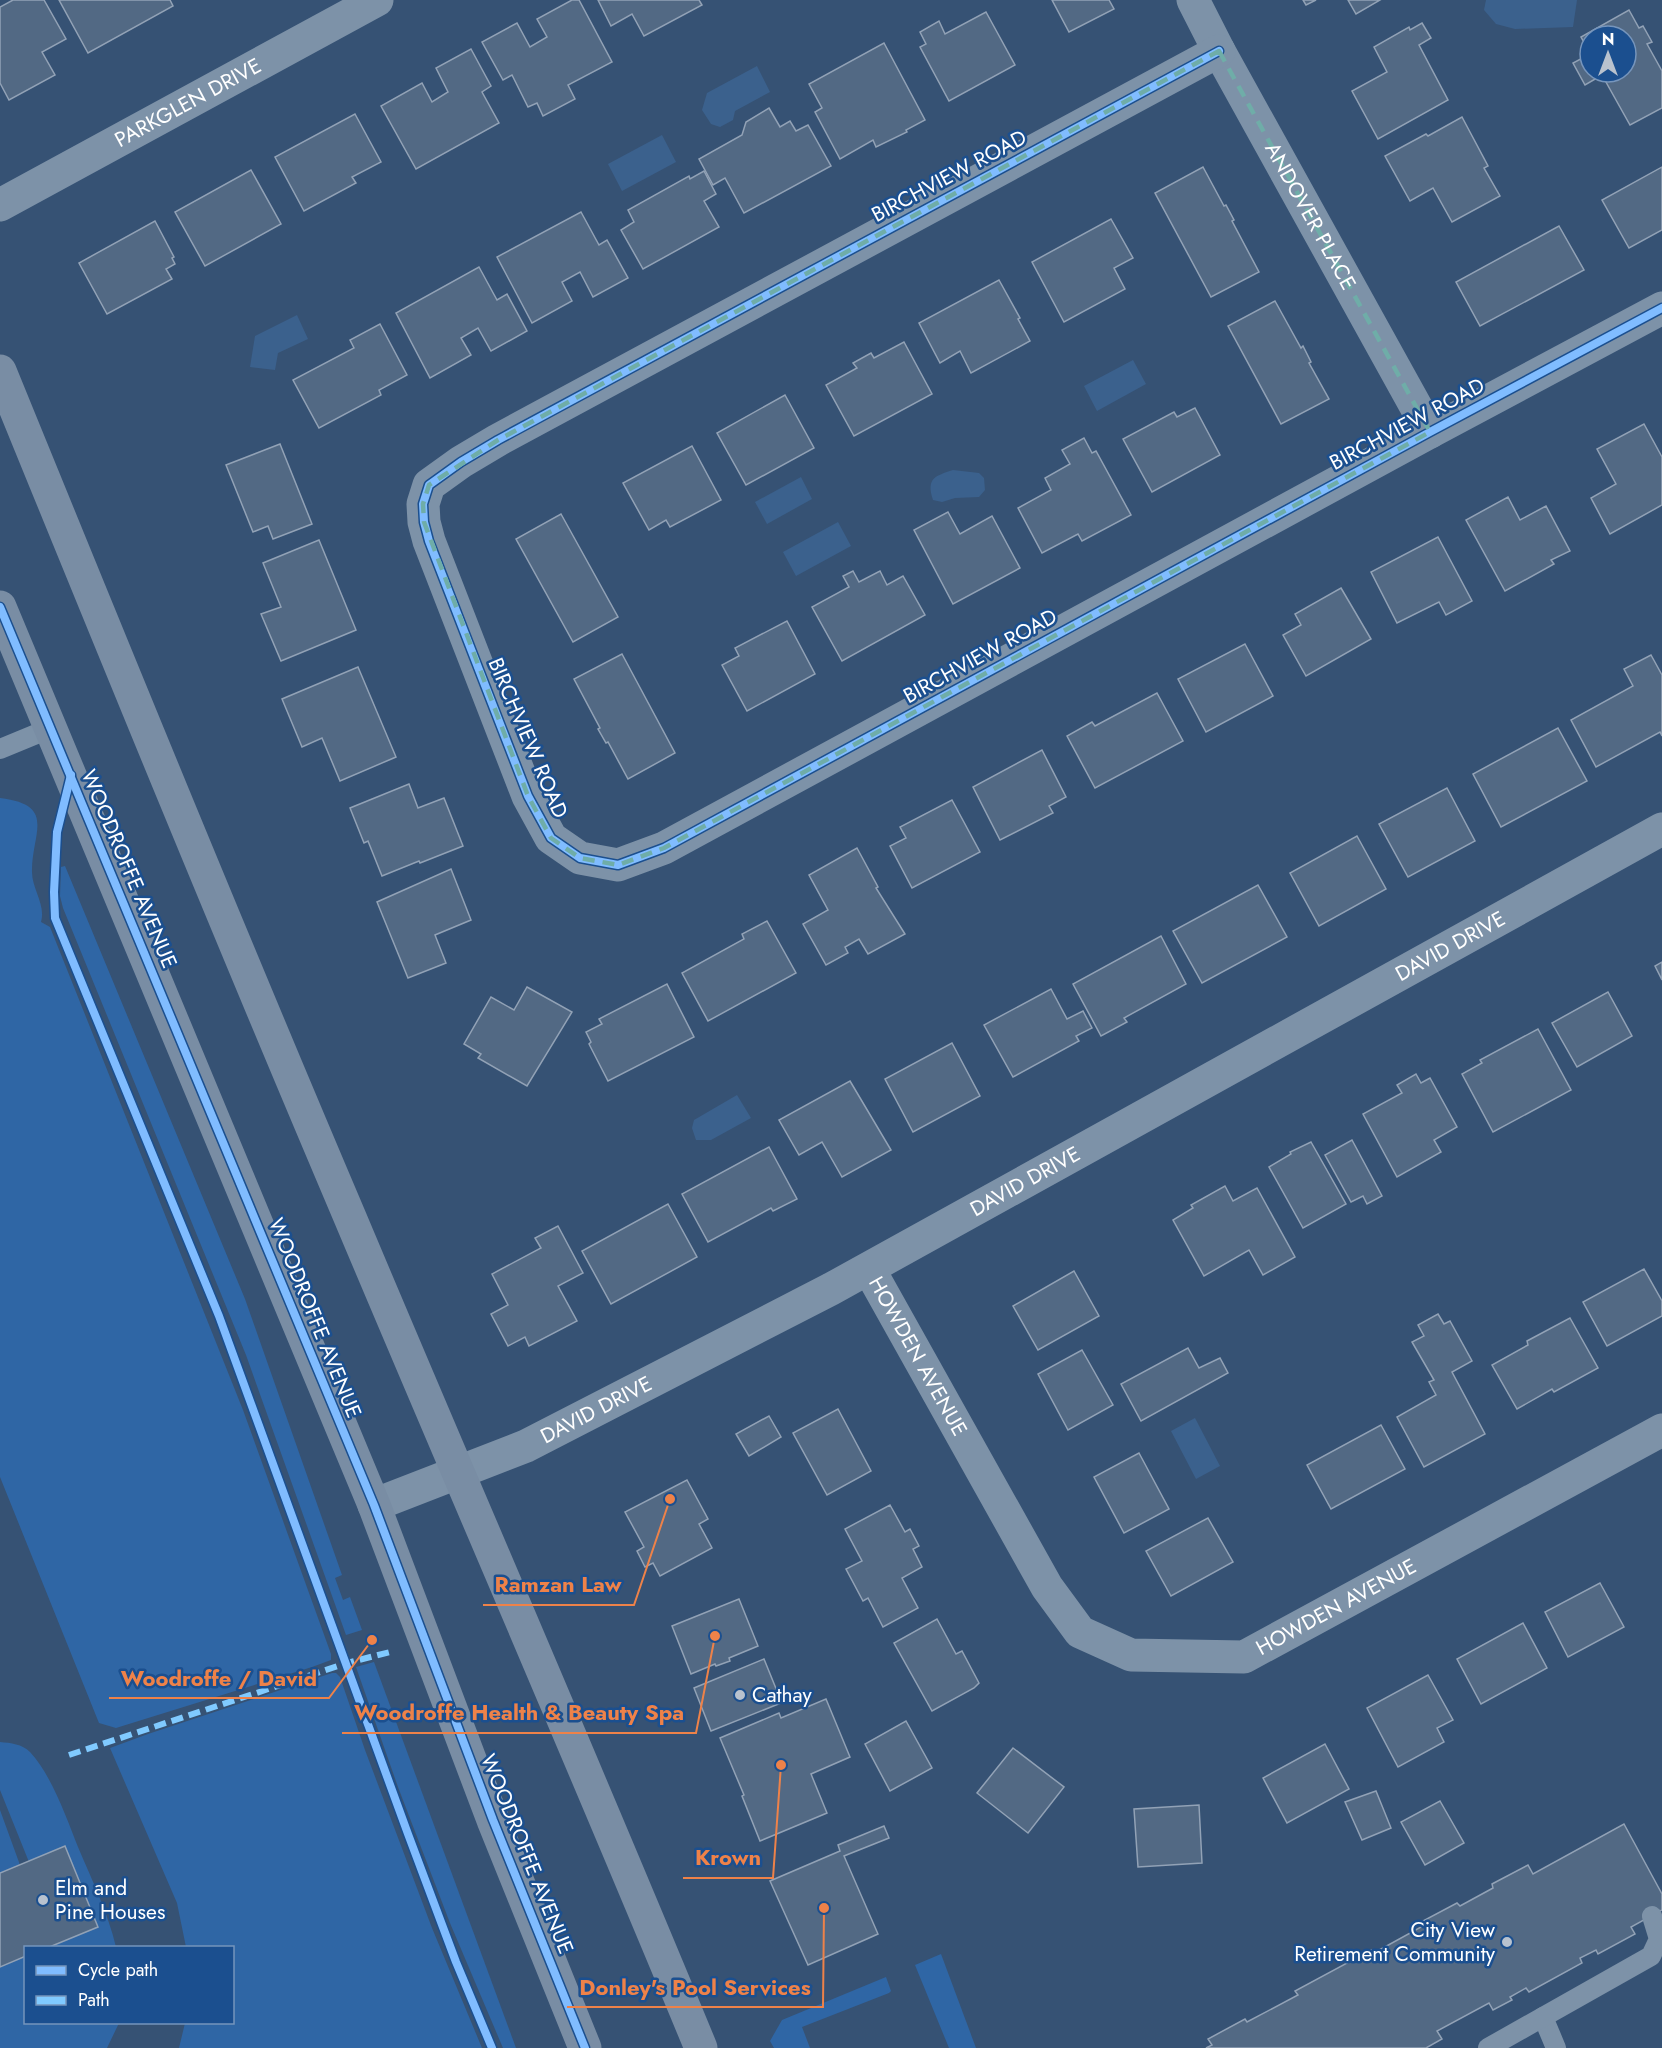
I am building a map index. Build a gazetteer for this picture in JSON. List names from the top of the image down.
{
  "streets": {
    "main road": ["WOODROFFE AVENUE"],
    "street": [
      "PARKGLEN DRIVE",
      "BIRCHVIEW ROAD",
      "ANDOVER PLACE",
      "DAVID DRIVE",
      "HOWDEN AVENUE"
    ]
  },
  "crossings": [
    ["BIRCHVIEW ROAD", "ANDOVER PLACE"],
    ["WOODROFFE AVENUE", "DAVID DRIVE"],
    ["DAVID DRIVE", "HOWDEN AVENUE"]
  ],
  "places": [
    "Ramzan Law",
    "Woodroffe Health & Beauty Spa",
    "Woodroffe / David",
    "Cathay",
    "Krown",
    "Elm and Pine Houses",
    "Donley's Pool Services",
    "City View Retirement Community"
  ],
  "legend": ["Cycle path", "Path"],
  "north": "top"
}
